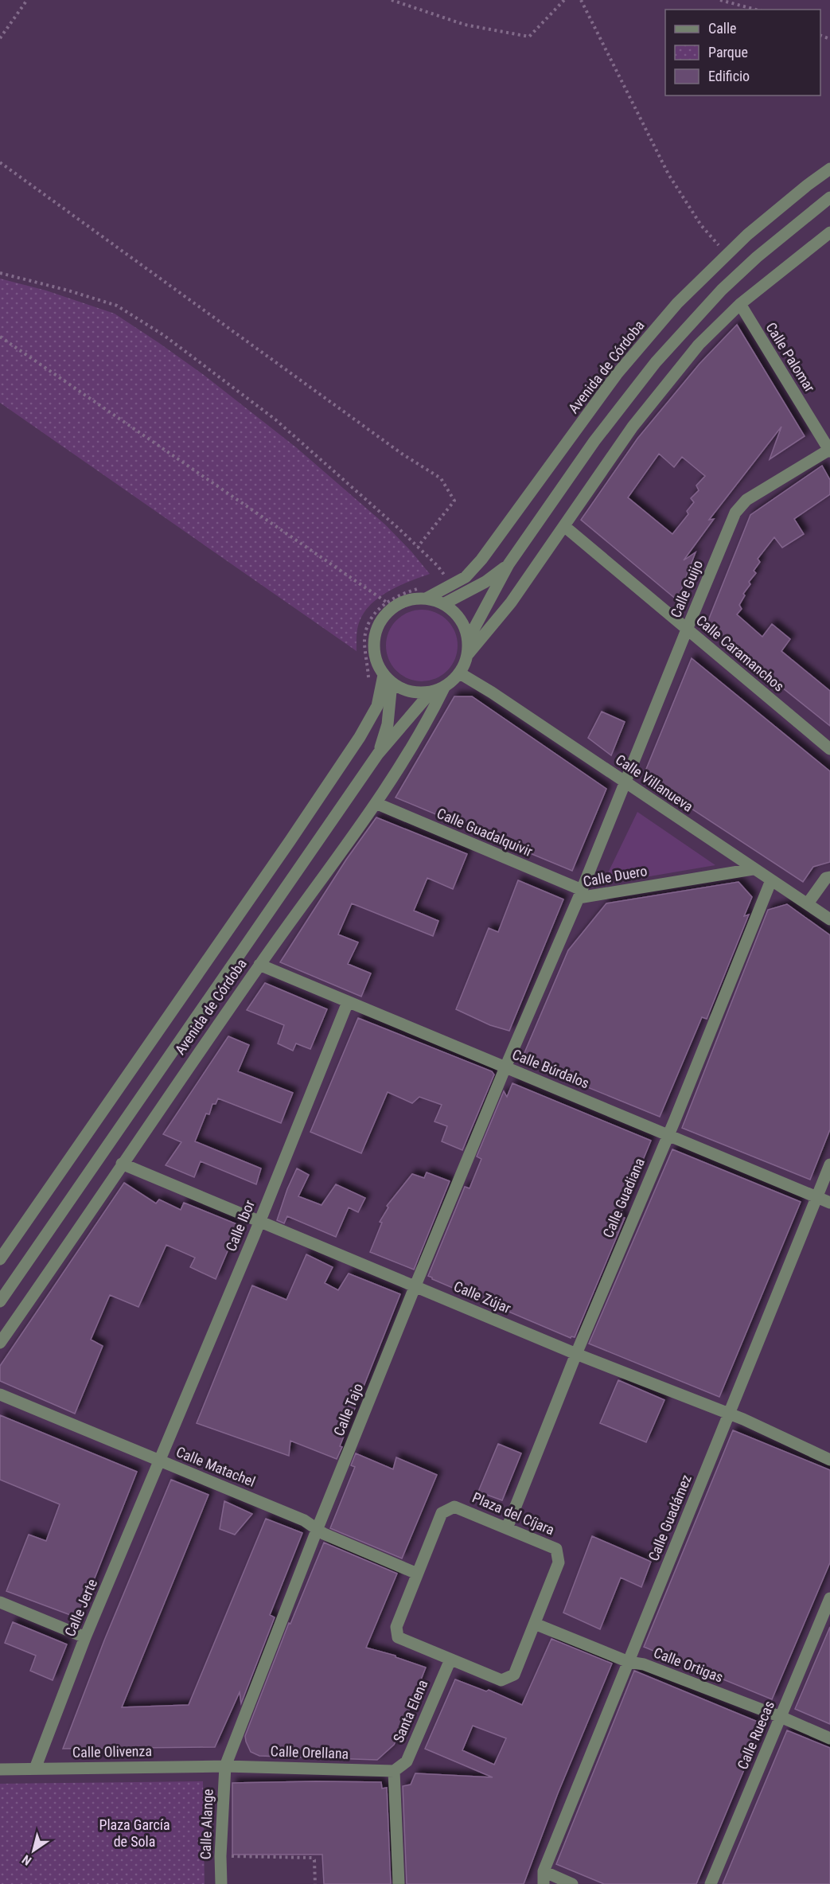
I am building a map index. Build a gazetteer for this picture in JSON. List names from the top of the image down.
{
  "streets": {
    "street": [
      "Calle Palomar",
      "Avenida de Córdoba",
      "Calle Guijo",
      "Calle Caramanchos",
      "Calle Villanueva",
      "Calle Guadalquivir",
      "Calle Duero",
      "Calle Búrdalos",
      "Calle Guadiana",
      "Calle Ibor",
      "Calle Zújar",
      "Calle Tajo",
      "Calle Matachel",
      "Plaza del Cíjara",
      "Calle Guadámez",
      "Calle Jerte",
      "Calle Ortigas",
      "Santa Elena",
      "Calle Ruecas",
      "Calle Olivenza",
      "Calle Orellana",
      "Calle Alange"
    ]
  },
  "crossings": [
    ["Calle Palomar", "Calle Guijo"],
    ["Avenida de Córdoba", "Calle Villanueva"],
    ["Avenida de Córdoba", "Calle Guadalquivir"],
    ["Avenida de Córdoba", "Calle Búrdalos"],
    ["Avenida de Córdoba", "Calle Zújar"],
    ["Calle Guijo", "Calle Caramanchos"],
    ["Calle Guijo", "Calle Villanueva"],
    ["Calle Guijo", "Calle Guadalquivir"],
    ["Calle Guijo", "Calle Duero"],
    ["Calle Villanueva", "Calle Duero"],
    ["Calle Villanueva", "Calle Guadiana"],
    ["Calle Guadalquivir", "Calle Duero"],
    ["Calle Duero", "Calle Búrdalos"],
    ["Calle Duero", "Calle Tajo"],
    ["Calle Búrdalos", "Calle Guadiana"],
    ["Calle Búrdalos", "Calle Ibor"],
    ["Calle Búrdalos", "Calle Tajo"],
    ["Calle Búrdalos", "Calle Guadámez"],
    ["Calle Guadiana", "Calle Zújar"],
    ["Calle Guadiana", "Plaza del Cíjara"],
    ["Calle Ibor", "Calle Zújar"],
    ["Calle Ibor", "Calle Matachel"],
    ["Calle Ibor", "Calle Jerte"],
    ["Calle Zújar", "Calle Tajo"],
    ["Calle Zújar", "Calle Guadámez"],
    ["Calle Tajo", "Calle Matachel"],
    ["Calle Tajo", "Calle Olivenza"],
    ["Calle Tajo", "Calle Orellana"],
    ["Calle Tajo", "Calle Alange"],
    ["Calle Matachel", "Plaza del Cíjara"],
    ["Calle Matachel", "Calle Jerte"],
    ["Plaza del Cíjara", "Calle Ortigas"],
    ["Plaza del Cíjara", "Santa Elena"],
    ["Calle Guadámez", "Calle Ortigas"],
    ["Calle Jerte", "Calle Olivenza"],
    ["Calle Ortigas", "Calle Ruecas"],
    ["Santa Elena", "Calle Orellana"],
    ["Calle Olivenza", "Calle Orellana"],
    ["Calle Olivenza", "Calle Alange"],
    ["Calle Orellana", "Calle Alange"]
  ],
  "parks": ["Plaza García de Sola"],
  "legend": ["Calle", "Parque", "Edificio"],
  "north": "bottom left"
}
